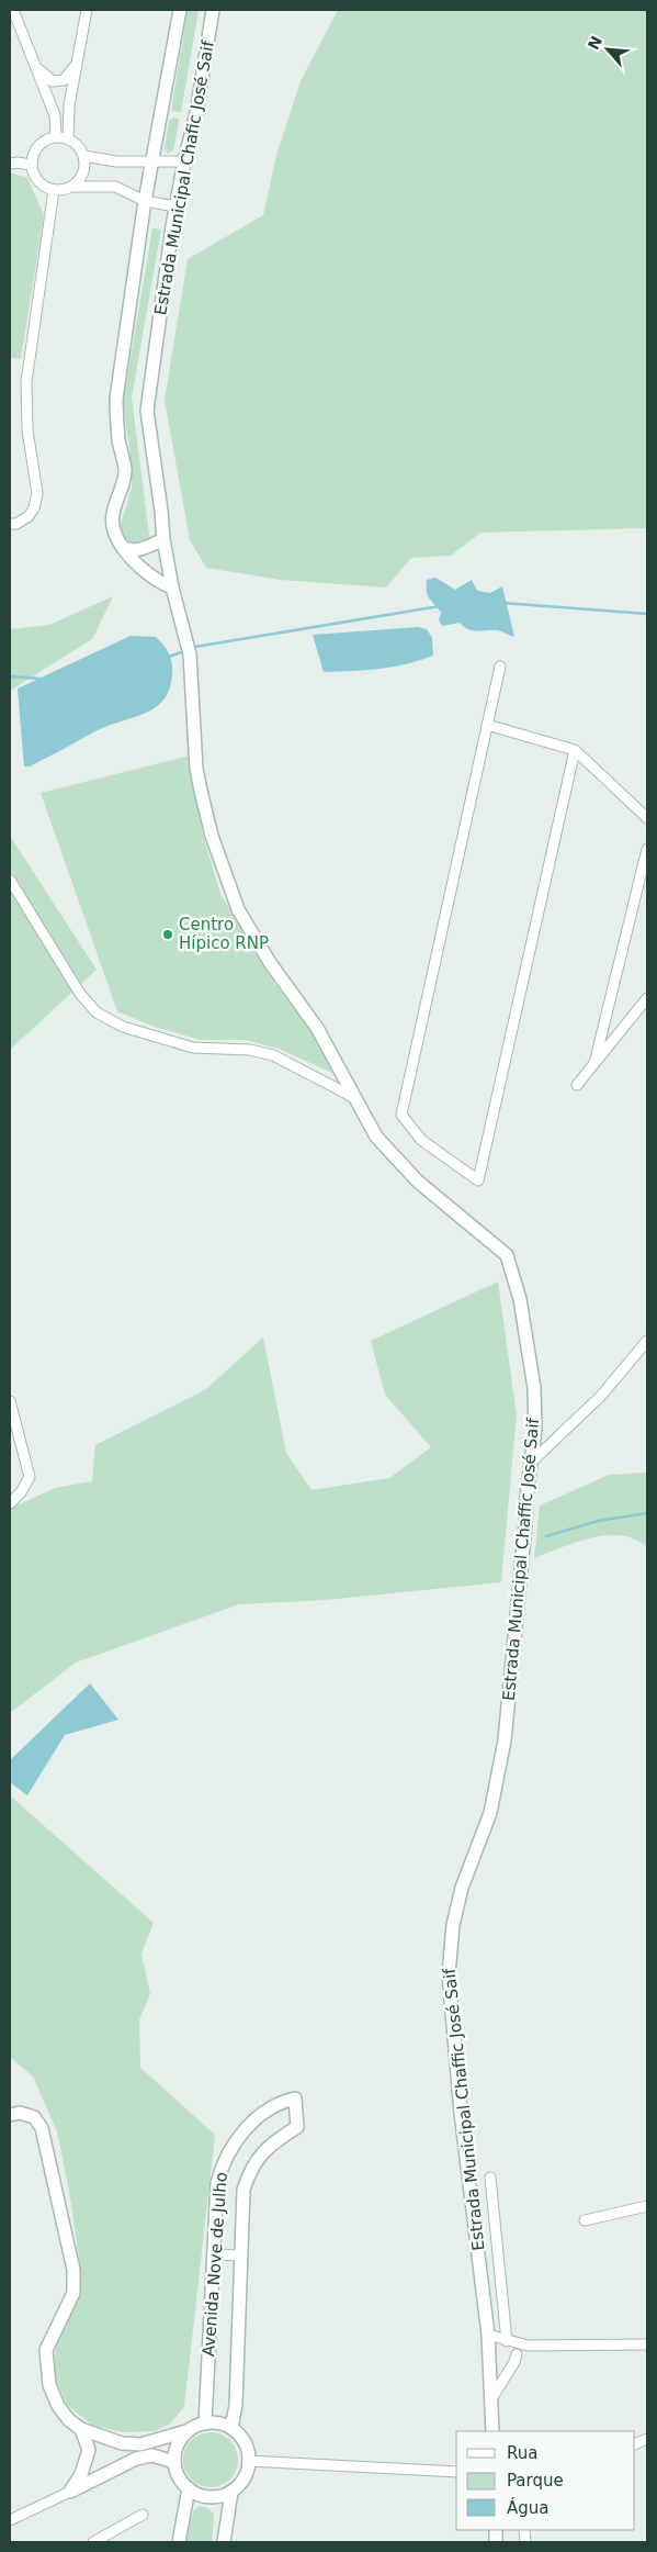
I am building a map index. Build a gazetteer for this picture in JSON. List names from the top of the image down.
{
  "streets": {
    "street": ["Estrada Municipal Chafic José Saif", "Estrada Municipal Chaffic José Saif", "Avenida Nove de Julho"]
  },
  "crossings": [
    ["Estrada Municipal Chafic José Saif", "Estrada Municipal Chaffic José Saif"]
  ],
  "places": ["Centro Hípico RNP"],
  "legend": ["Rua", "Parque", "Água"],
  "north": "top left"
}
